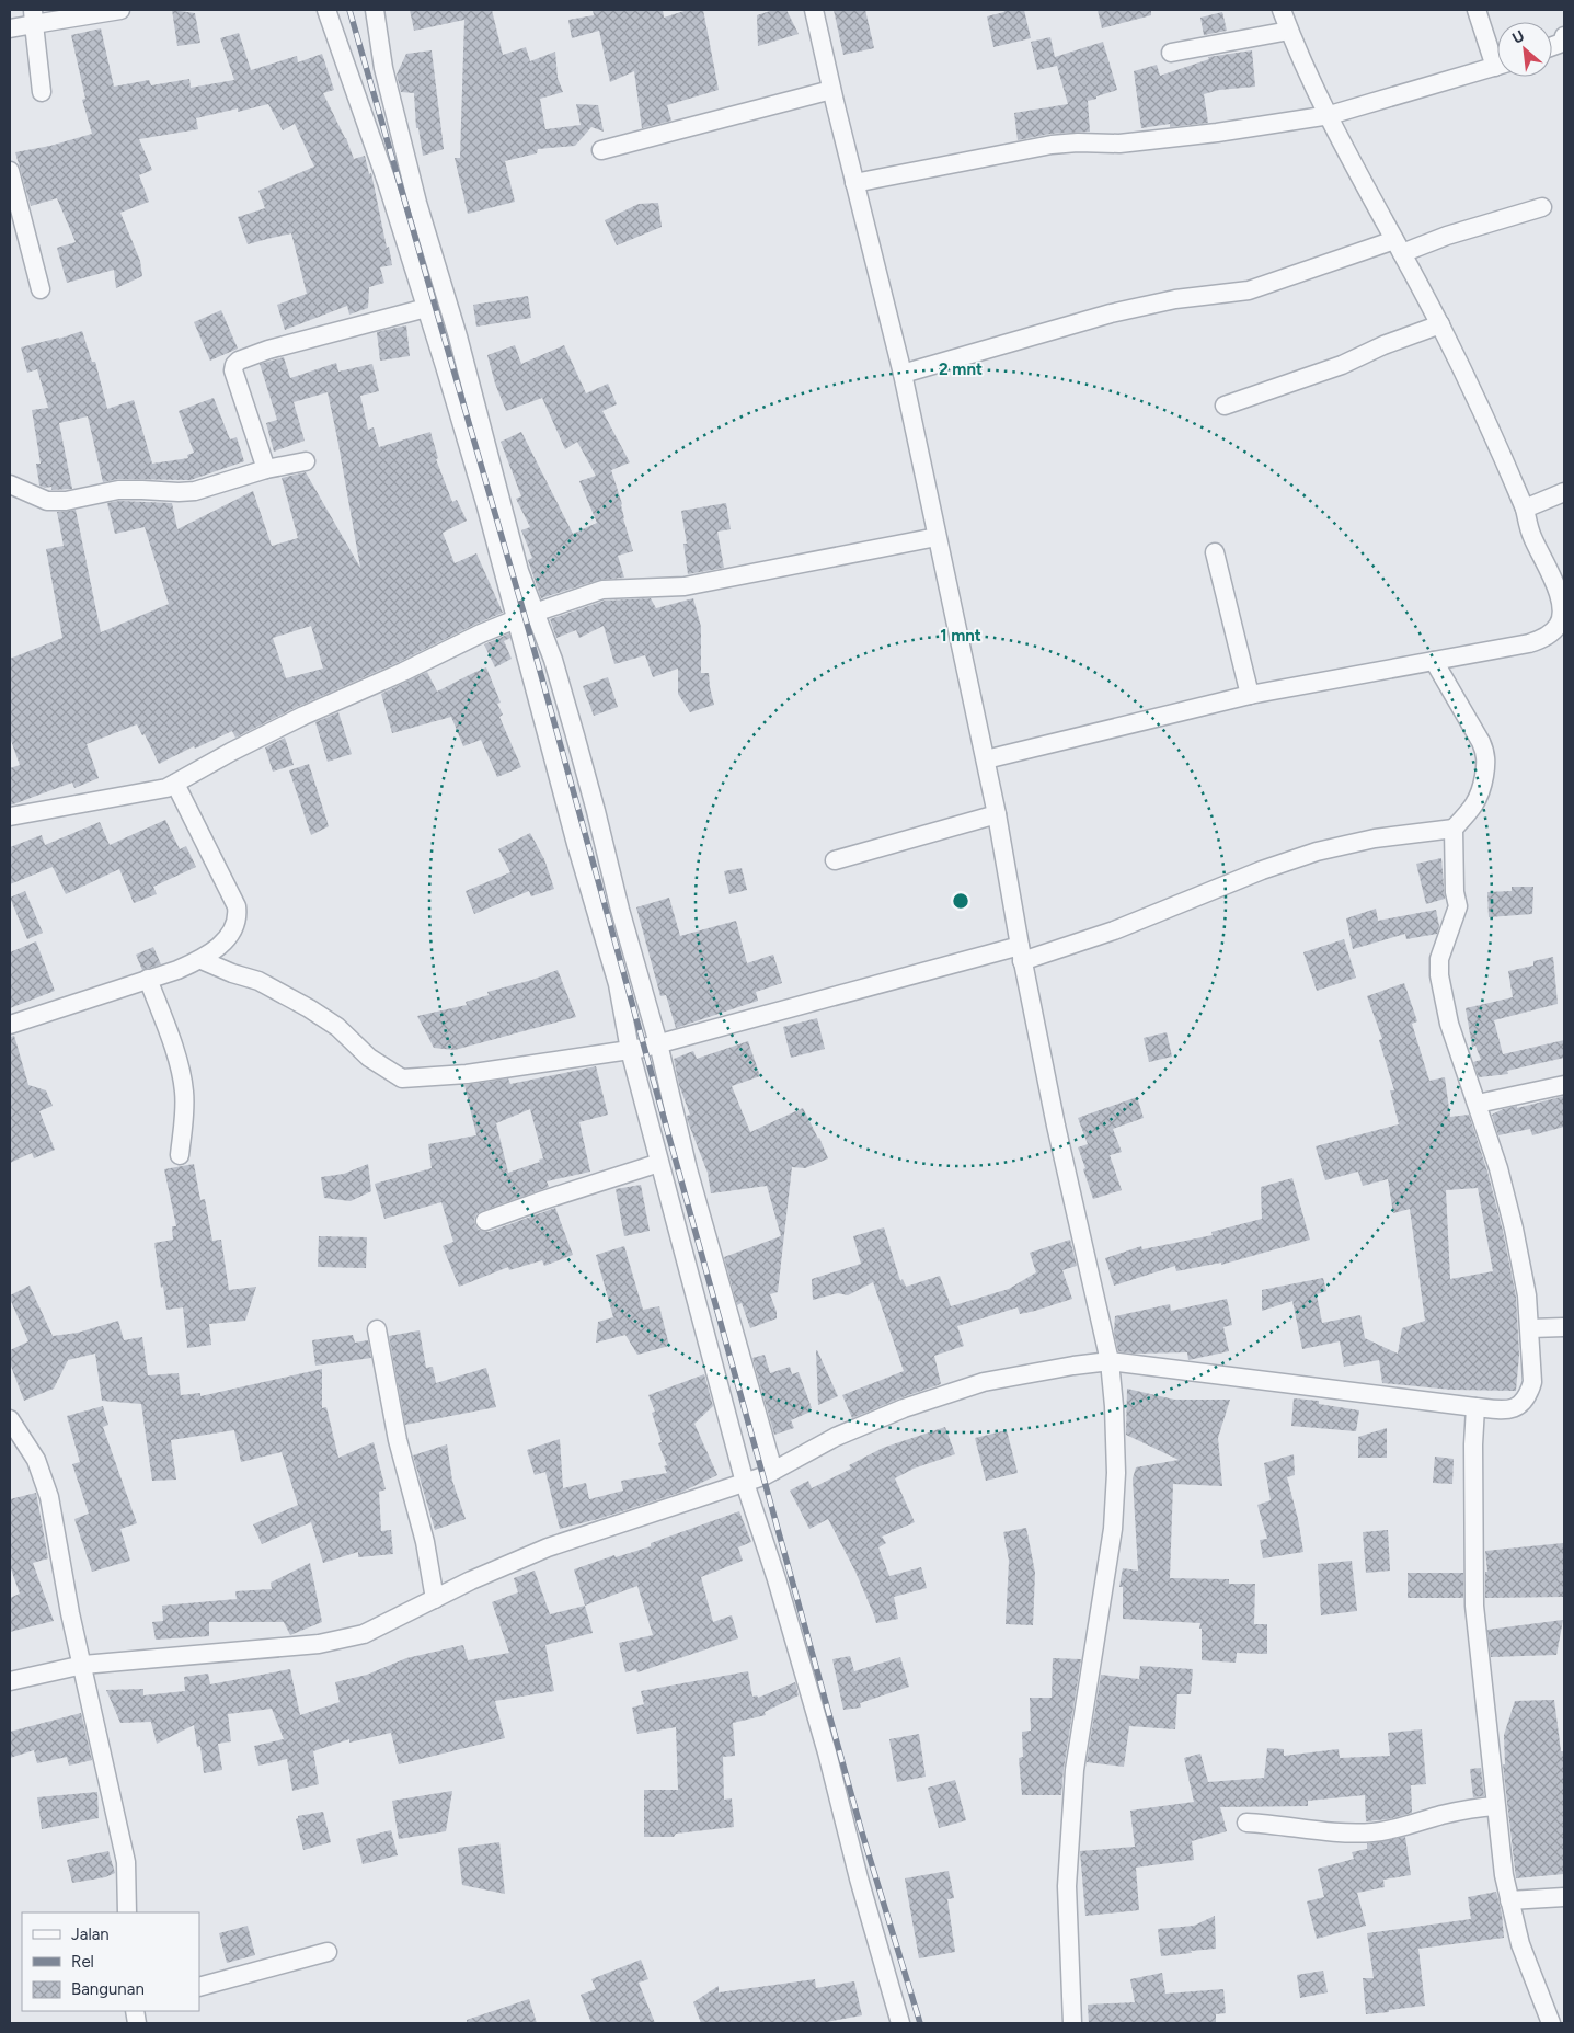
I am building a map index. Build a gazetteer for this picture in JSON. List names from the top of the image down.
{
  "legend": ["Jalan", "Rel", "Bangunan"],
  "north": "top left",
  "rings": ["2 mnt", "1 mnt"]
}
